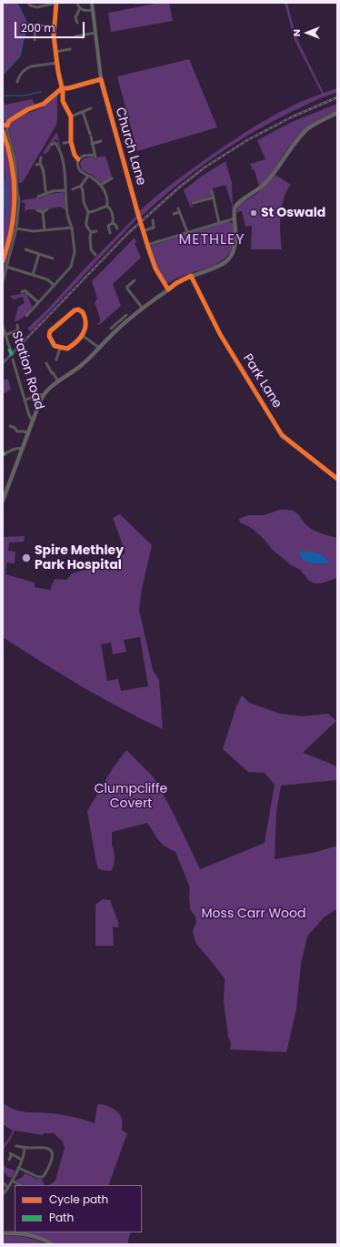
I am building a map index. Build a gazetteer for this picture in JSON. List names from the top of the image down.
{
  "streets": {
    "street": ["Church Lane", "Station Road", "Park Lane"]
  },
  "districts": ["METHLEY"],
  "parks": ["Clumpcliffe Covert", "Moss Carr Wood"],
  "places": ["St Oswald", "Spire Methley Park Hospital"],
  "legend": ["Cycle path", "Path"],
  "scale_bar": "200 m",
  "north": "left"
}
